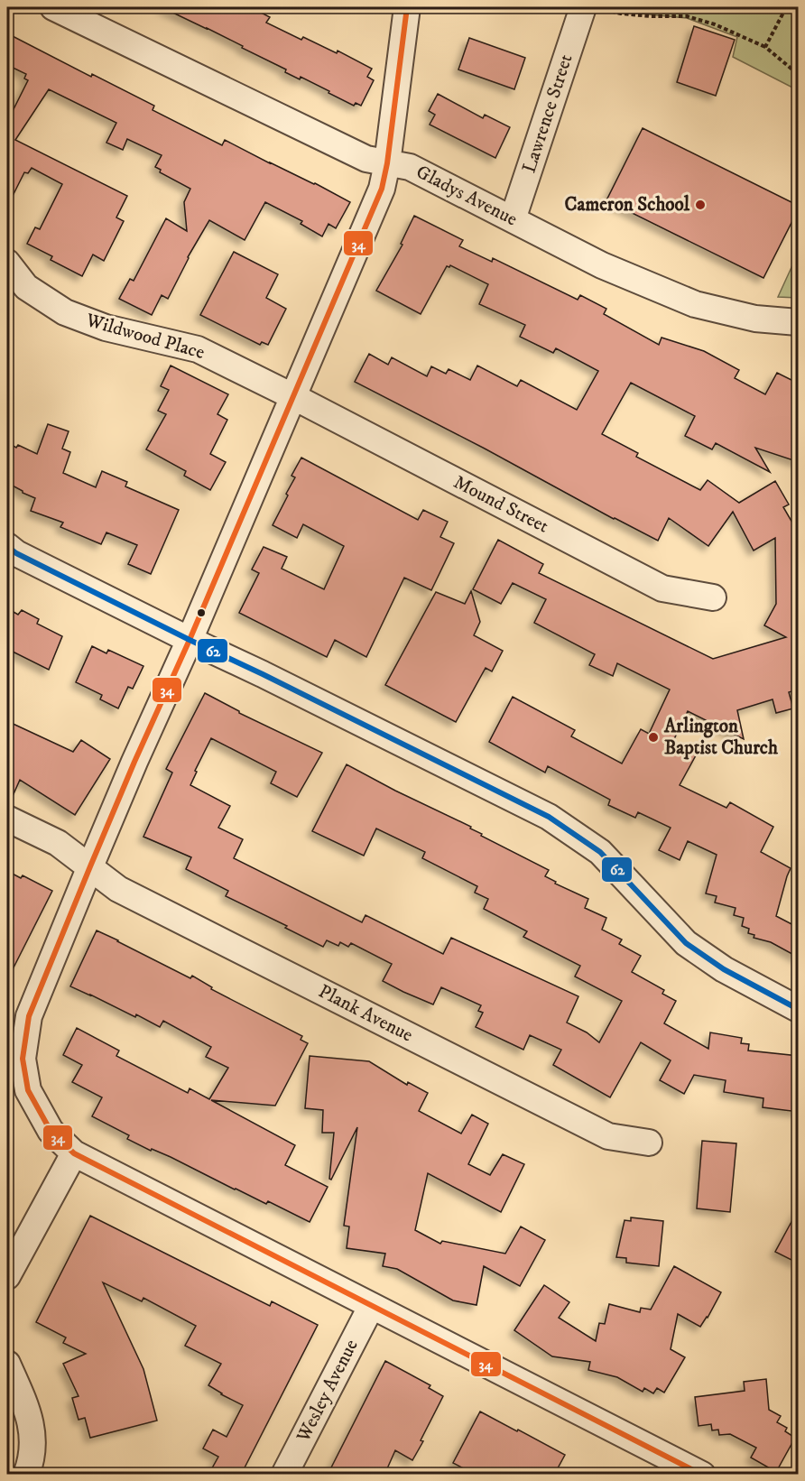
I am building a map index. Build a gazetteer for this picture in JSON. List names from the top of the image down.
{
  "streets": {
    "street": [
      "Lawrence Street",
      "Gladys Avenue",
      "Wildwood Place",
      "Mound Street",
      "Plank Avenue",
      "Wesley Avenue"
    ]
  },
  "crossings": [
    ["Lawrence Street", "Gladys Avenue"],
    ["Wildwood Place", "Mound Street"]
  ],
  "places": ["Cameron School", "Arlington Baptist Church"],
  "lines": ["transit line 34", "transit line 62"]
}
